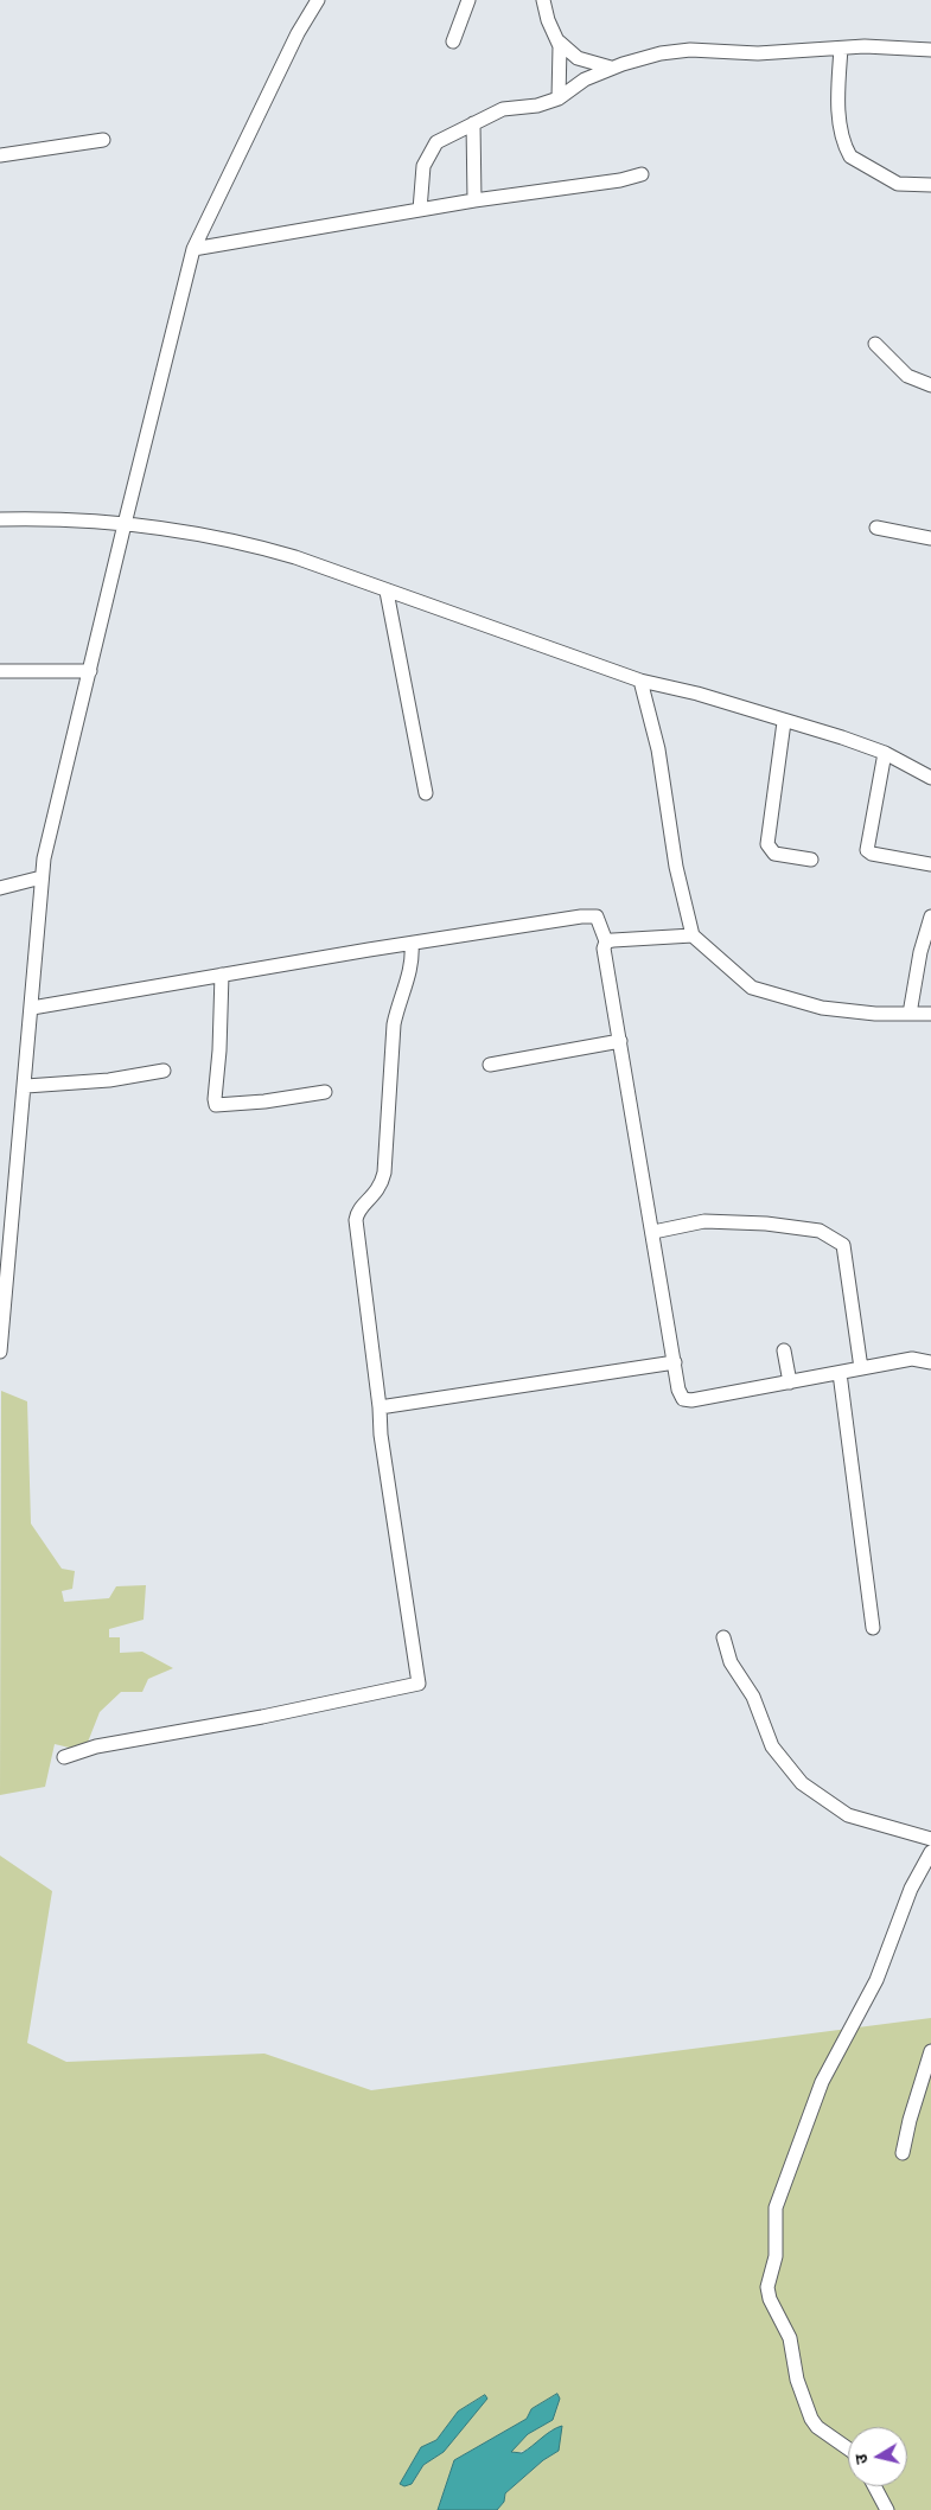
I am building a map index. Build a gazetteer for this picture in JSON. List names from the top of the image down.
{
  "north": "left"
}
